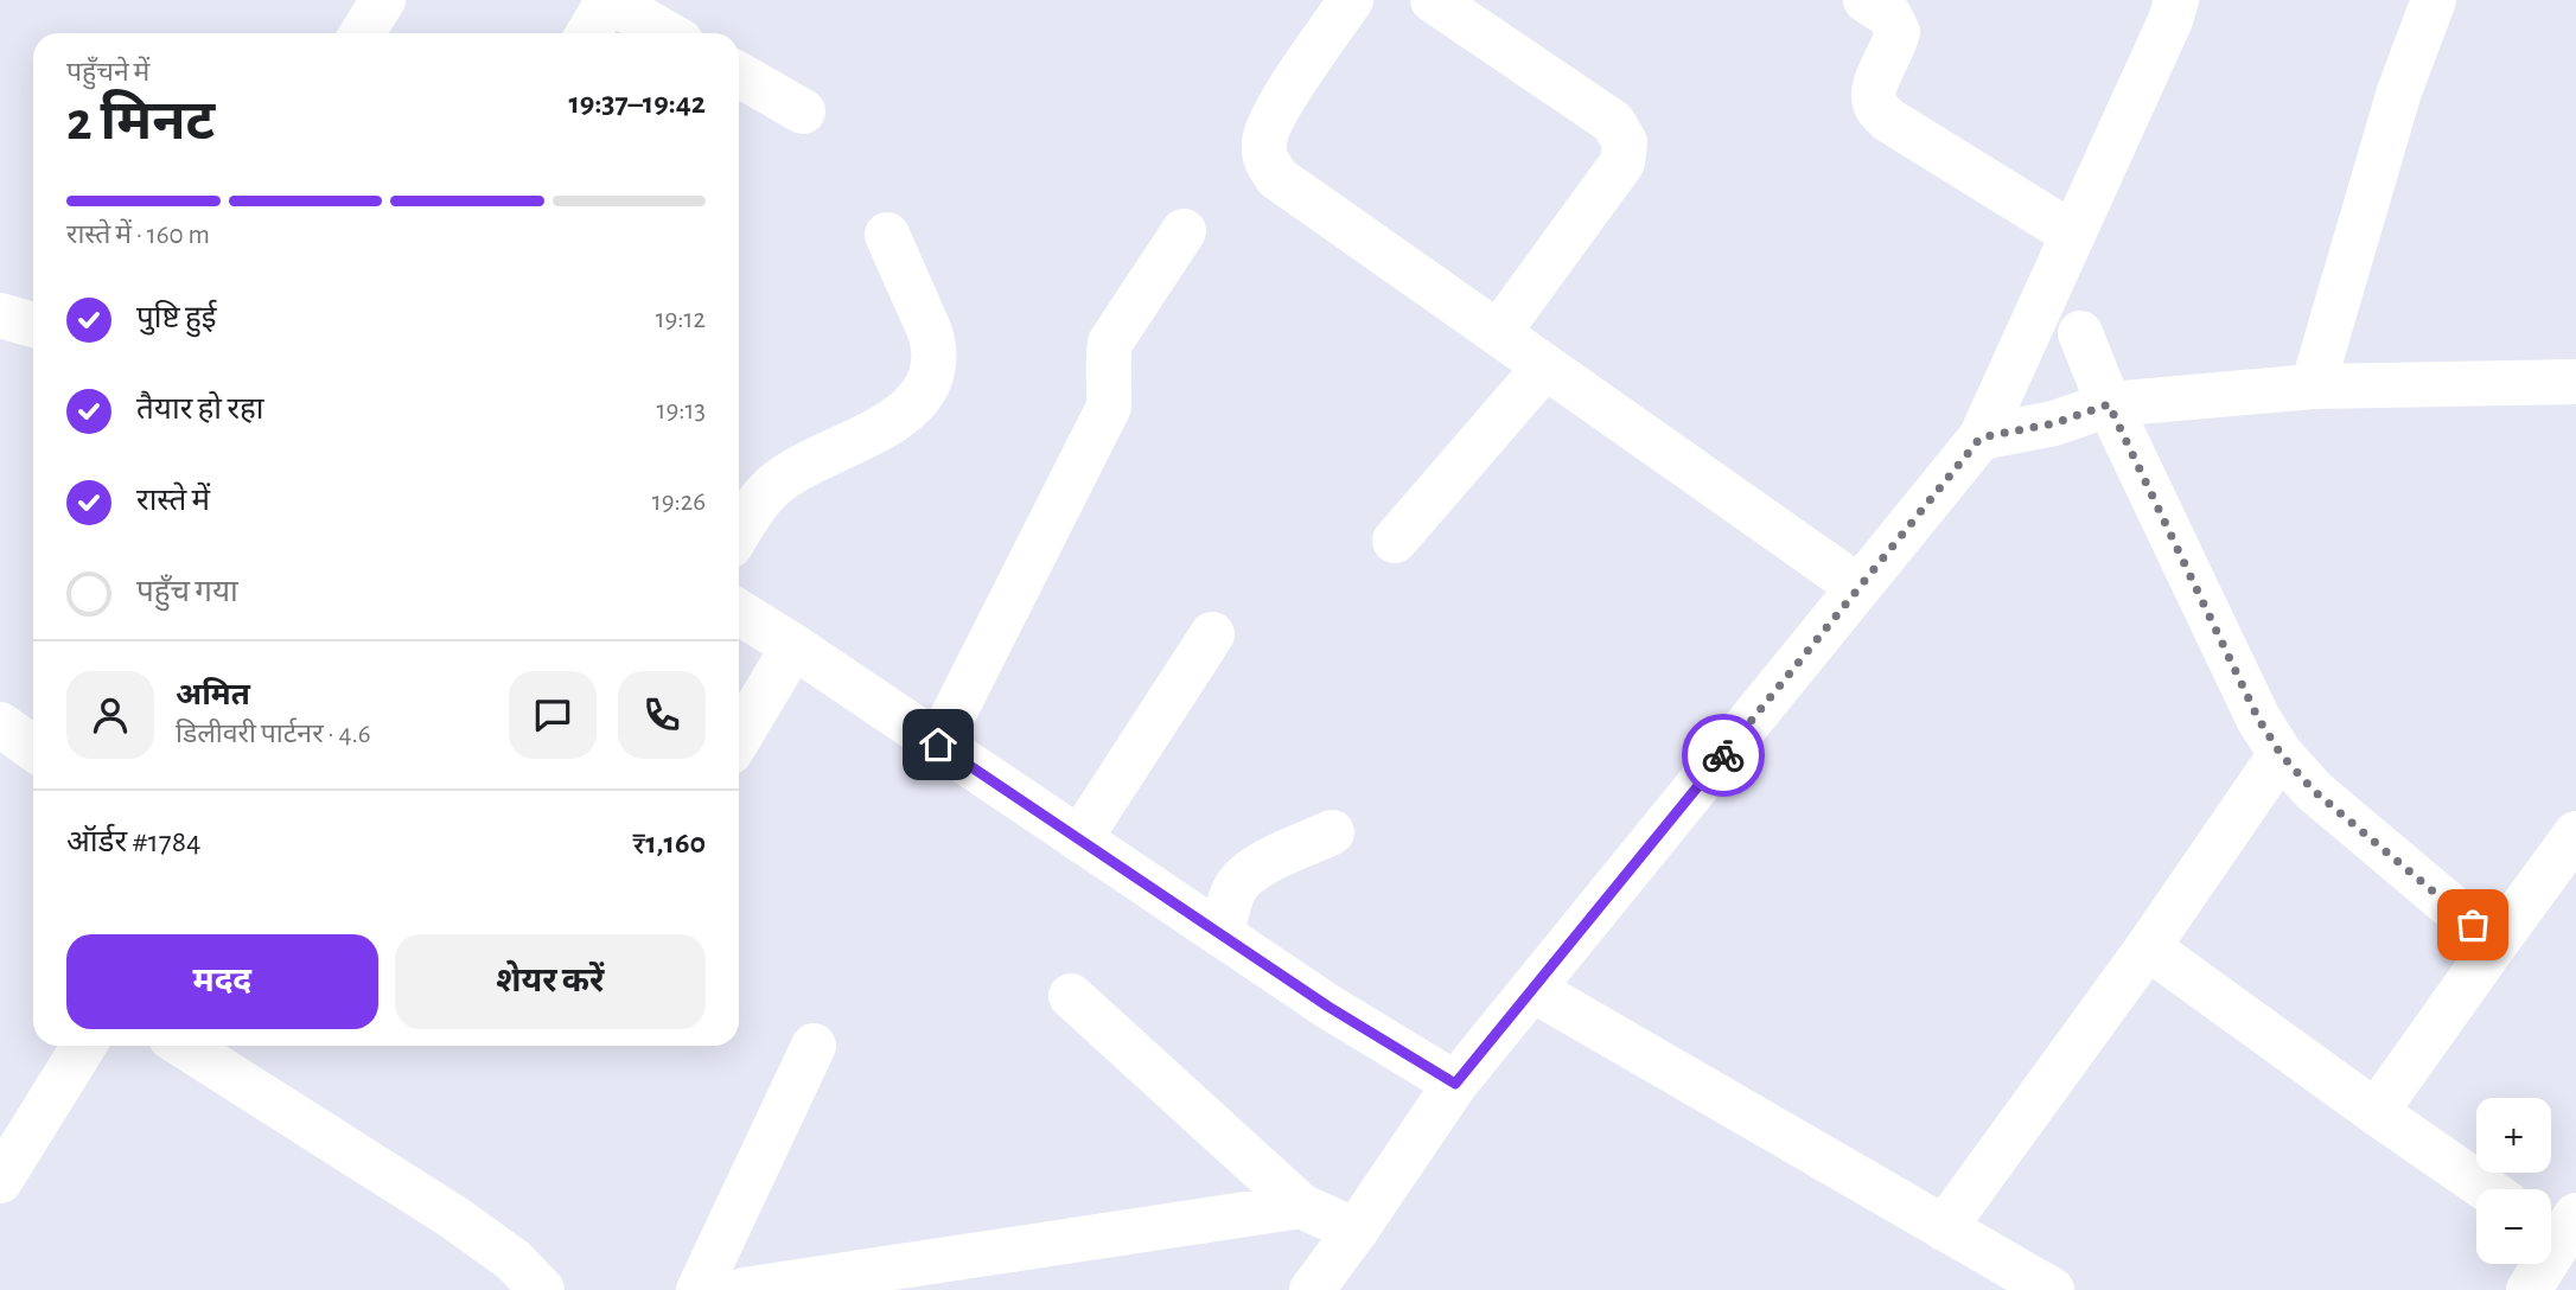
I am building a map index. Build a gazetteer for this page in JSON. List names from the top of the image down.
{
  "page": {
    "heading": ["2 मिनट", "पहुँचने में", "19:37–19:42"],
    "panel": [
      "अमित",
      "डिलीवरी पार्टनर · 4.6",
      "ऑर्डर #1784",
      "₹1,160"
    ],
    "bar": "रास्ते में · 160 m",
    "list": [
      ["पुष्टि हुई", "19:12"],
      ["तैयार हो रहा", "19:13"],
      ["रास्ते में", "19:26"],
      "पहुँच गया"
    ],
    "buttons": ["मदद", "शेयर करें"],
    "map_buttons": ["+", "−"]
  }
}
